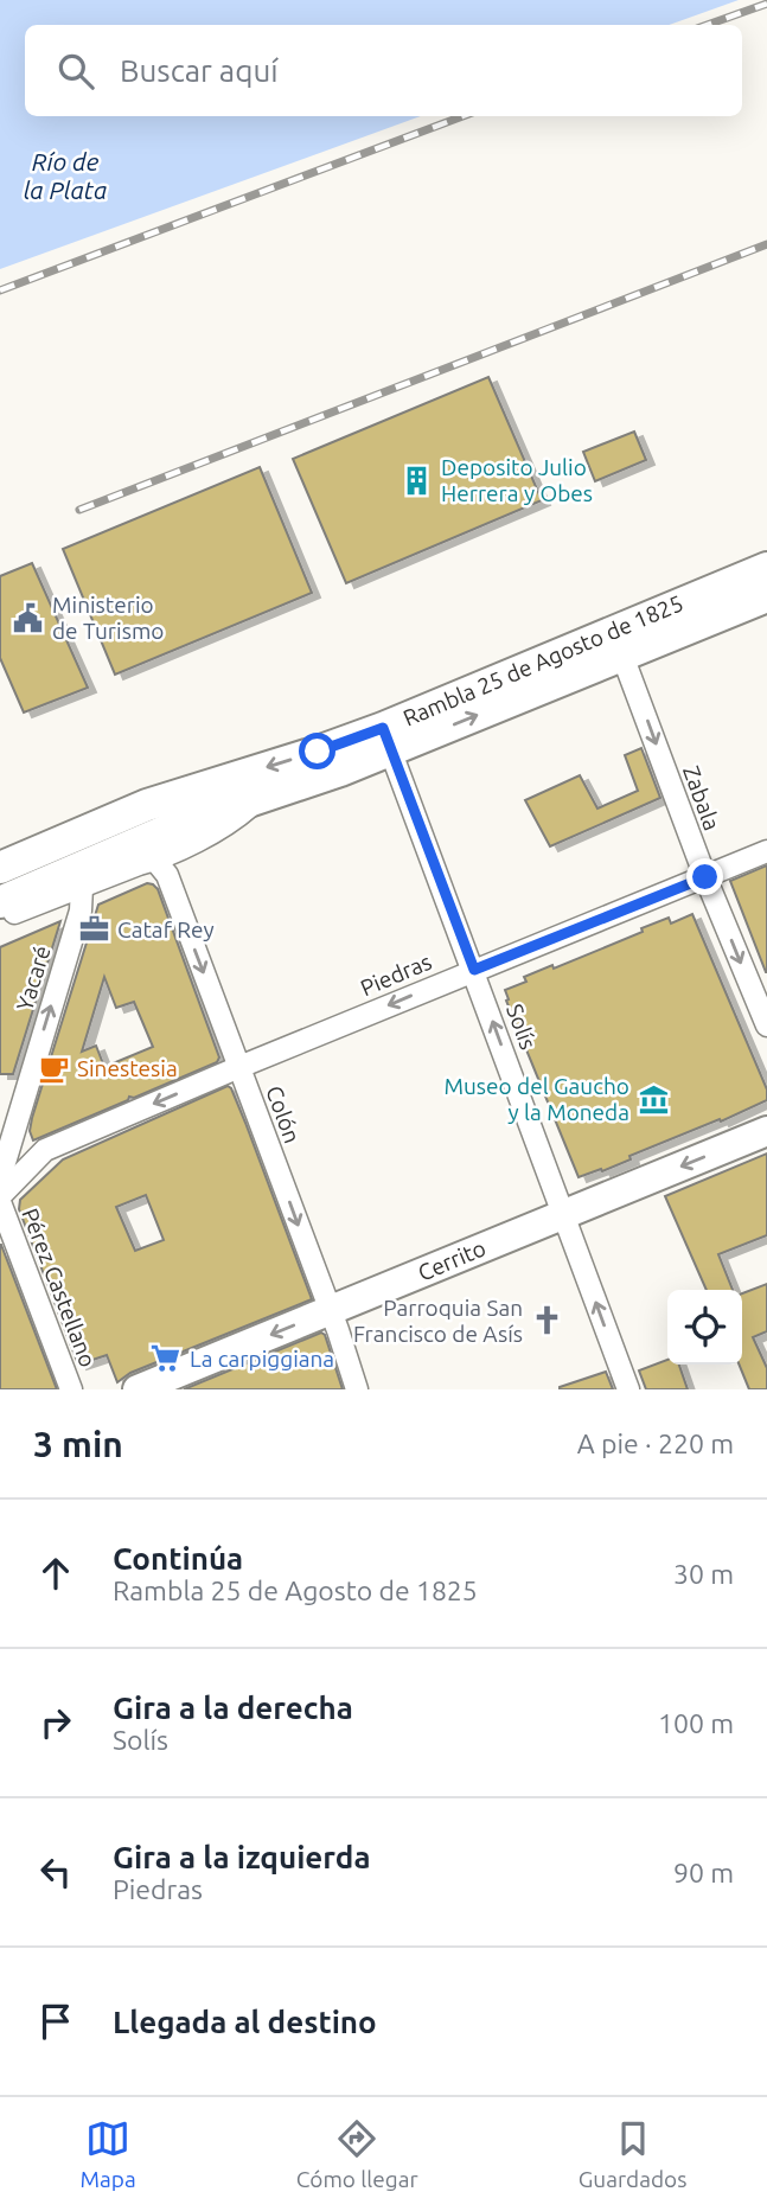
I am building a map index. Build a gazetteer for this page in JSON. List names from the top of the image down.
{
  "streets": {
    "main road": ["Rambla 25 de Agosto de 1825"],
    "street": [
      "Zabala",
      "Piedras",
      "Yacaré",
      "Solís",
      "Colón",
      "Cerrito",
      "Pérez Castellano"
    ]
  },
  "crossings": [
    ["Rambla 25 de Agosto de 1825", "Zabala"],
    ["Rambla 25 de Agosto de 1825", "Yacaré"],
    ["Rambla 25 de Agosto de 1825", "Solís"],
    ["Rambla 25 de Agosto de 1825", "Colón"],
    ["Zabala", "Piedras"],
    ["Piedras", "Solís"],
    ["Piedras", "Colón"],
    ["Solís", "Cerrito"],
    ["Colón", "Cerrito"]
  ],
  "one_way": [
    "Zabala",
    "Piedras",
    "Yacaré",
    "Solís",
    "Colón",
    "Cerrito"
  ],
  "water": ["Río de la Plata"],
  "places": {
    "building": ["Deposito Julio Herrera y Obes"],
    "public building": ["Ministerio de Turismo"],
    "office": ["Cataf Rey"],
    "cafe": ["Sinestesia"],
    "museum": ["Museo del Gaucho y la Moneda"],
    "church": ["Parroquia San Francisco de Asís"],
    "supermarket": ["La carpiggiana"]
  },
  "page": {
    "search": "Buscar aquí",
    "heading": ["3 min", "A pie · 220 m"],
    "list": [
      ["Continúa", "Rambla 25 de Agosto de 1825", "30 m"],
      ["Gira a la derecha", "Solís", "100 m"],
      ["Gira a la izquierda", "Piedras", "90 m"],
      "Llegada al destino"
    ],
    "nav": ["Mapa", "Cómo llegar", "Guardados"]
  }
}
